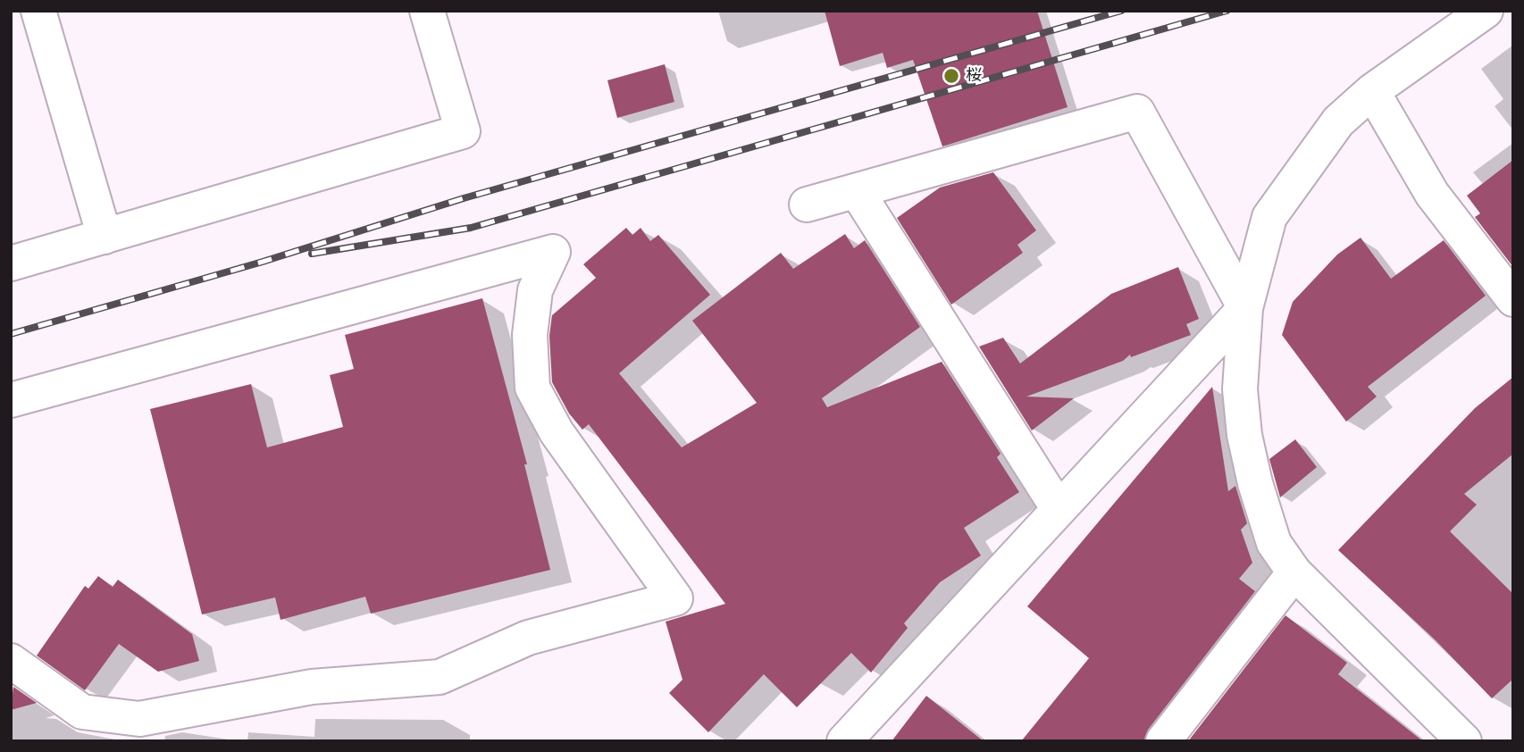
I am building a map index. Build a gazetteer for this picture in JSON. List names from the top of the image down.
{
  "places": ["桜"]
}
